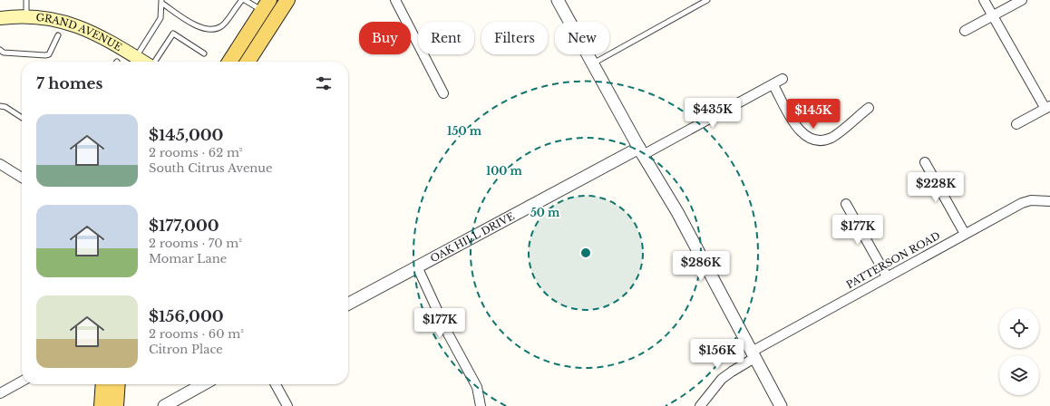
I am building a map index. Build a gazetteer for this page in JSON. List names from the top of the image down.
{
  "streets": {
    "main road": ["GRAND AVENUE"],
    "street": ["OAK HILL DRIVE", "PATTERSON ROAD"]
  },
  "page": {
    "chip": [
      "Buy",
      "Rent",
      "Filters",
      "New"
    ],
    "heading": "7 homes",
    "price": [
      "$435K",
      "$145K",
      "$228K",
      "$177K",
      "$286K",
      "$177K",
      "$156K"
    ],
    "list": [
      {
        "name": "$145,000",
        "note": "2 rooms · 62 m² · South Citrus Avenue"
      },
      {
        "name": "$177,000",
        "note": "2 rooms · 70 m² · Momar Lane"
      },
      {
        "name": "$156,000",
        "note": "2 rooms · 60 m² · Citron Place"
      }
    ]
  },
  "rings": ["150 m", "100 m", "50 m"]
}
